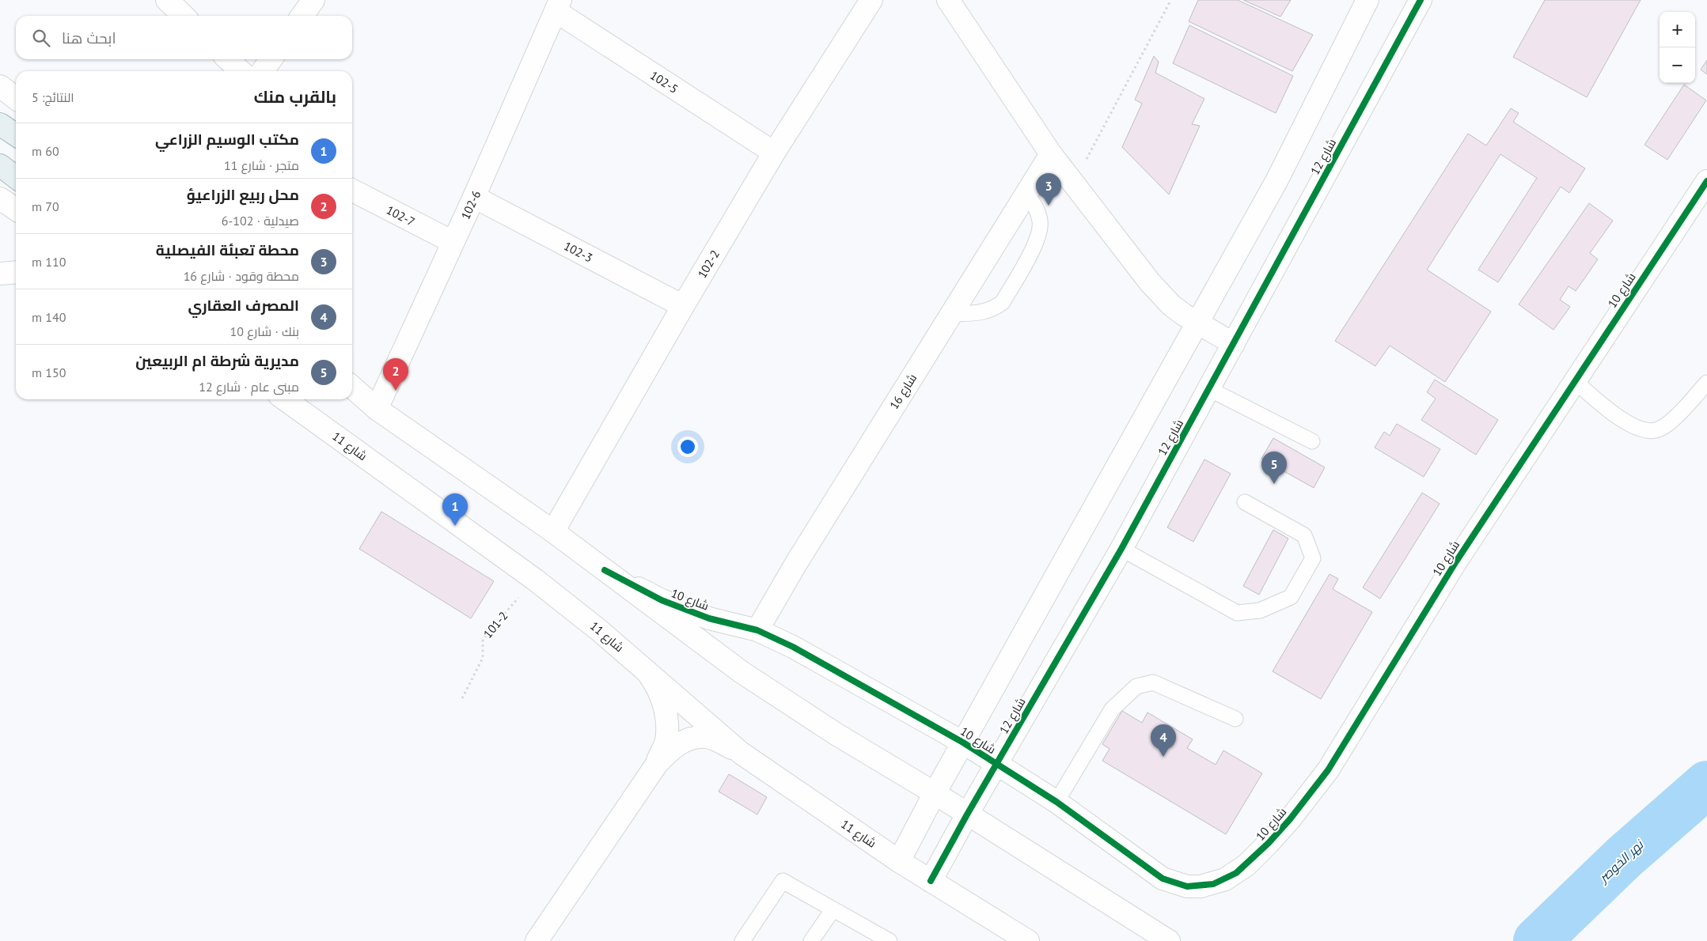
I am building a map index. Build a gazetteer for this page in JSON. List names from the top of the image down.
{
  "streets": {
    "street": [
      "102-5",
      "شارع 12",
      "102-6",
      "102-7",
      "102-3",
      "102-2",
      "شارع 10",
      "شارع 16",
      "شارع 11"
    ],
    "path": ["101-2"]
  },
  "crossings": [
    ["102-5", "102-6"],
    ["102-5", "102-2"],
    ["شارع 12", "شارع 10"],
    ["شارع 12", "شارع 11"],
    ["102-6", "102-7"],
    ["102-6", "102-3"],
    ["102-3", "102-2"],
    ["شارع 10", "شارع 16"],
    ["شارع 11", "101-2"]
  ],
  "water": ["نهر الخوصر"],
  "page": {
    "map_buttons": ["+", "−"],
    "search": "ابحث هنا",
    "heading": ["بالقرب منك", "النتائج: 5"],
    "list": [
      {
        "mark": "1",
        "name": "مكتب الوسيم الزراعي",
        "note": "متجر · شارع 11",
        "value": "60 m"
      },
      {
        "mark": "2",
        "name": "محل ربيع الزراعيؤ",
        "note": "صيدلية · 102-6",
        "value": "70 m"
      },
      {
        "mark": "3",
        "name": "محطة تعبئة الفيصلية",
        "note": "محطة وقود · شارع 16",
        "value": "110 m"
      },
      {
        "mark": "4",
        "name": "المصرف العقاري",
        "note": "بنك · شارع 10",
        "value": "140 m"
      },
      {
        "mark": "5",
        "name": "مديرية شرطة ام الربيعين",
        "note": "مبنى عام · شارع 12",
        "value": "150 m"
      }
    ],
    "pins": [
      "3",
      "2",
      "5",
      "1",
      "4"
    ]
  }
}
